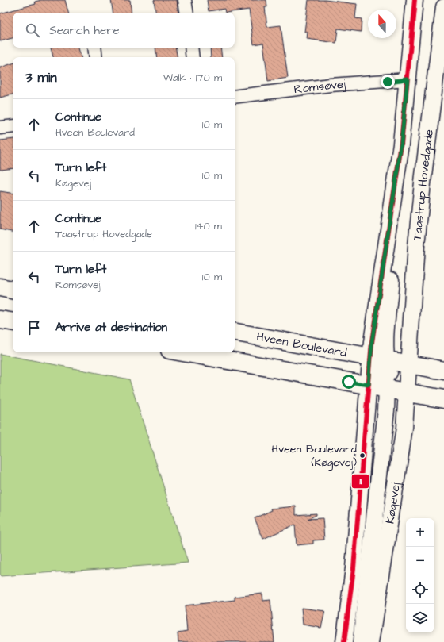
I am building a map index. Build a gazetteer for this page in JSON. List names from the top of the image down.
{
  "streets": {
    "main road": ["Hveen Boulevard"],
    "street": ["Romsøvej", "Taastrup Hovedgade", "Køgevej"]
  },
  "crossings": [
    ["Taastrup Hovedgade", "Hveen Boulevard"],
    ["Taastrup Hovedgade", "Køgevej"],
    ["Hveen Boulevard", "Køgevej"]
  ],
  "places": ["Hveen Boulevard (Køgevej)"],
  "lines": ["transit line 11"],
  "north": "top",
  "page": {
    "search": "Search here",
    "heading": ["3 min", "Walk · 170 m"],
    "list": [
      ["Continue", "Hveen Boulevard", "10 m"],
      ["Turn left", "Køgevej", "10 m"],
      ["Continue", "Taastrup Hovedgade", "140 m"],
      ["Turn left", "Romsøvej", "10 m"],
      "Arrive at destination"
    ],
    "map_buttons": ["+", "−"]
  }
}
